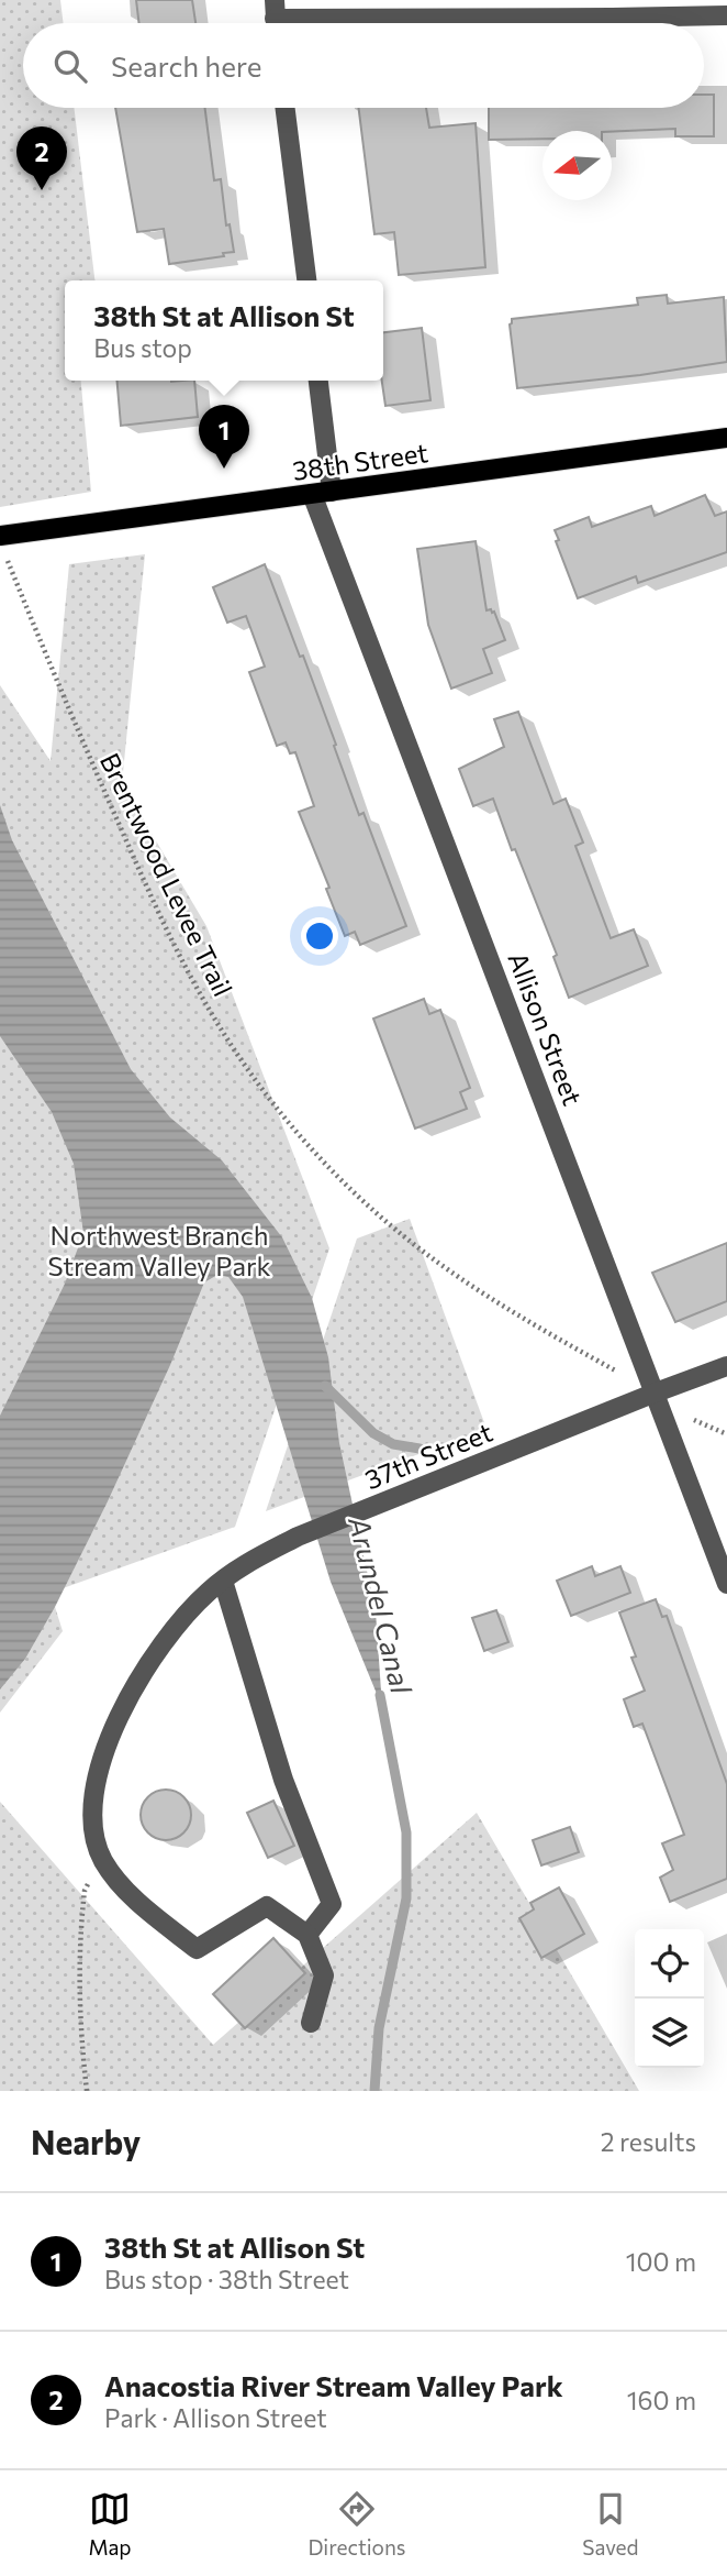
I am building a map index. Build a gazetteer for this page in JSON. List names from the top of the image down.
{
  "streets": {
    "main road": ["38th Street"],
    "street": ["Allison Street", "37th Street"],
    "path": ["Brentwood Levee Trail"]
  },
  "crossings": [
    ["38th Street", "Brentwood Levee Trail"],
    ["38th Street", "Allison Street"],
    ["Allison Street", "37th Street"]
  ],
  "water": ["Arundel Canal"],
  "parks": ["Northwest Branch Stream Valley Park"],
  "north": "left",
  "page": {
    "search": "Search here",
    "pins": ["2", "1"],
    "popup": ["38th St at Allison St", "Bus stop"],
    "heading": ["Nearby", "2 results"],
    "list": [
      {
        "mark": "1",
        "name": "38th St at Allison St",
        "note": "Bus stop · 38th Street",
        "value": "100 m"
      },
      {
        "mark": "2",
        "name": "Anacostia River Stream Valley Park",
        "note": "Park · Allison Street",
        "value": "160 m"
      }
    ],
    "nav": ["Map", "Directions", "Saved"]
  }
}
